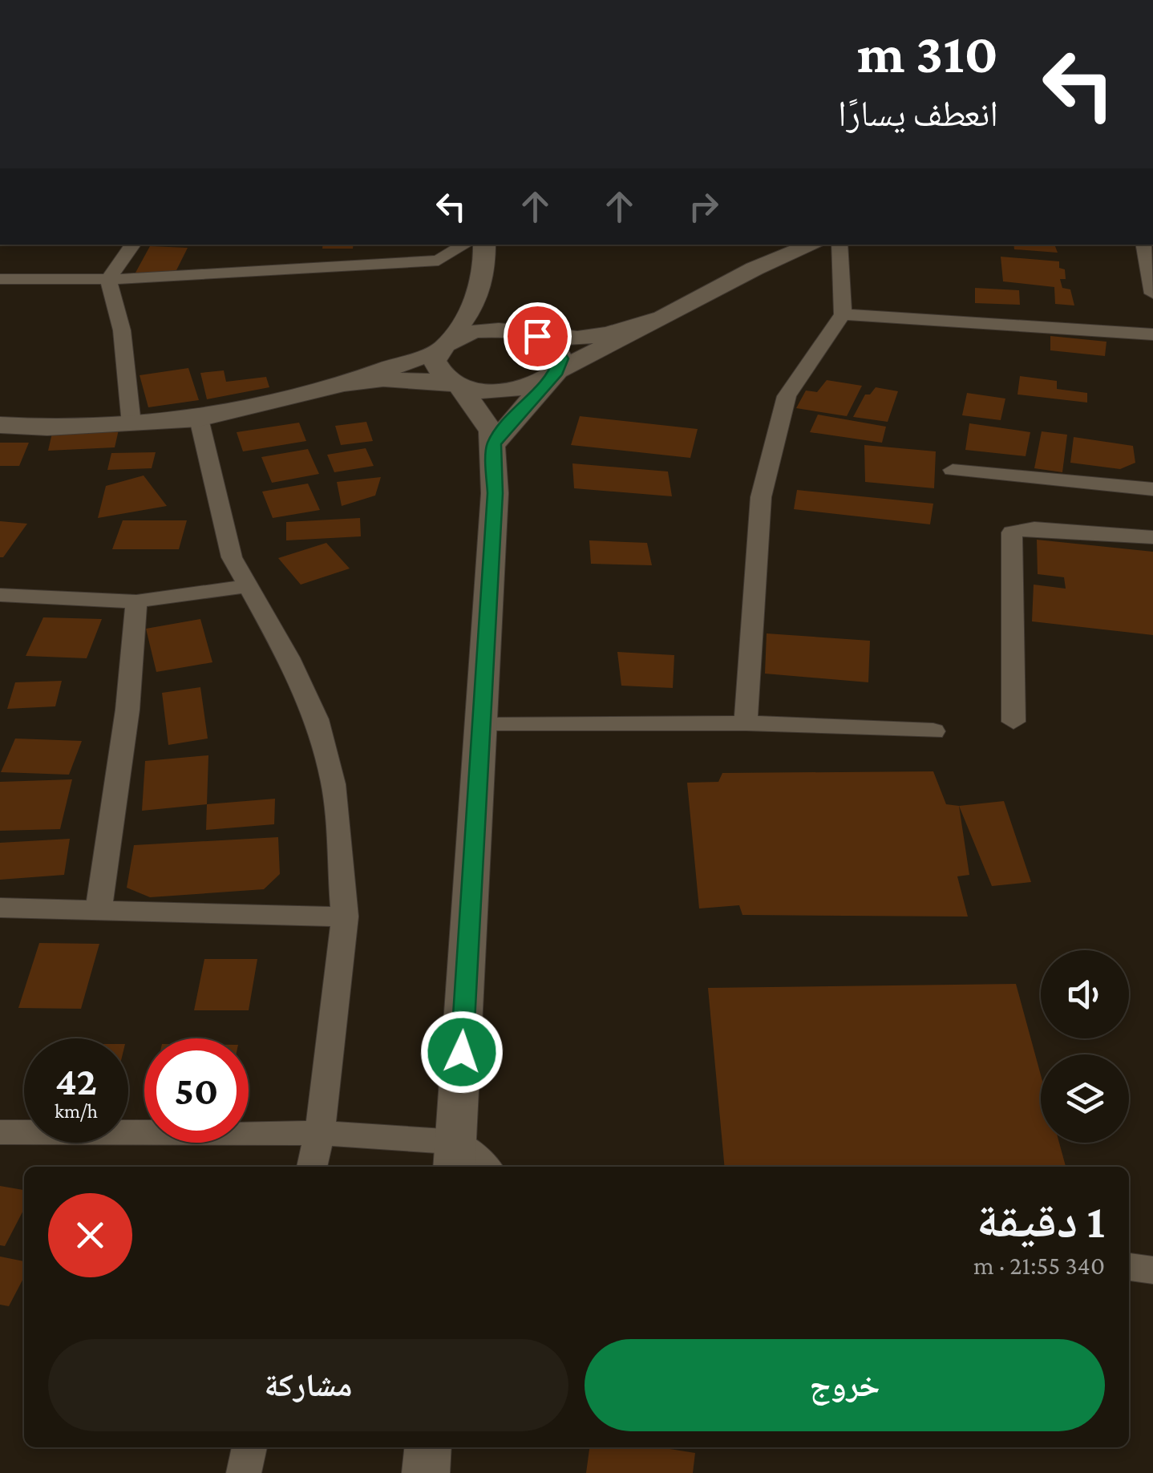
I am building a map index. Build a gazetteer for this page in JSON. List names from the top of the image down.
{
  "page": {
    "turn": ["310 m", "انعطف يسارًا"],
    "speed": "42 km/h",
    "limit": "50",
    "heading": ["1 دقيقة", "340 m · 21:55"],
    "buttons": ["خروج", "مشاركة"]
  }
}
